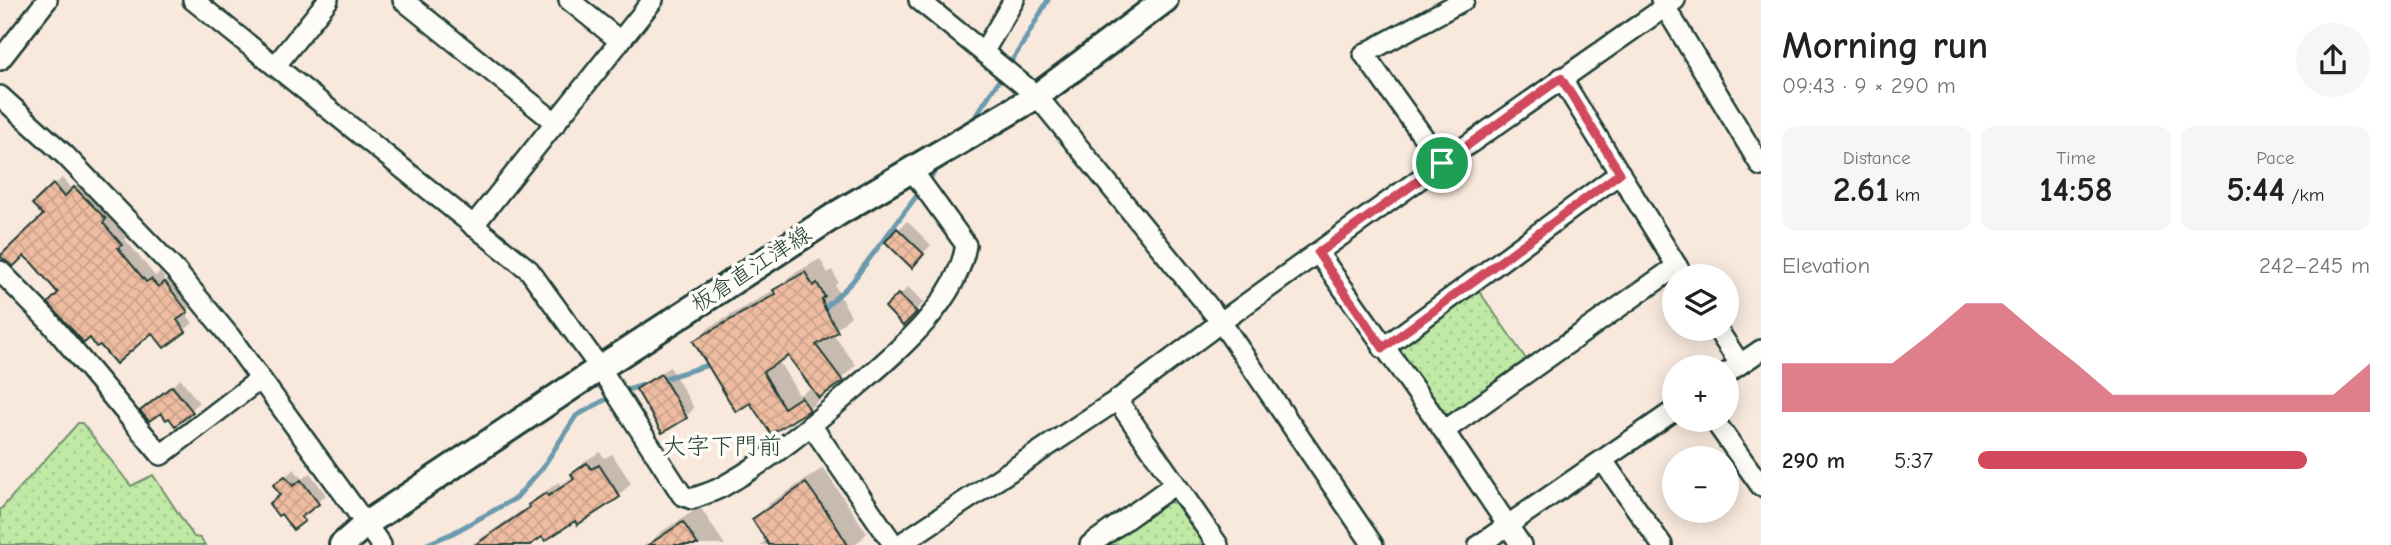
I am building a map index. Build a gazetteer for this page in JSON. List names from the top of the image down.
{
  "streets": {
    "main road": ["板倉直江津線"]
  },
  "districts": ["大字下門前"],
  "page": {
    "heading": ["Morning run", "09:43 · 9 × 290 m"],
    "stats": [
      ["Distance", "2.61 km"],
      ["Time", "14:58"],
      ["Pace", "5:44 /km"]
    ],
    "chart": ["Elevation", "242–245 m"],
    "map_buttons": ["+", "−"],
    "list": [
      {
        "name": "290 m",
        "note": "5:37"
      }
    ]
  }
}
